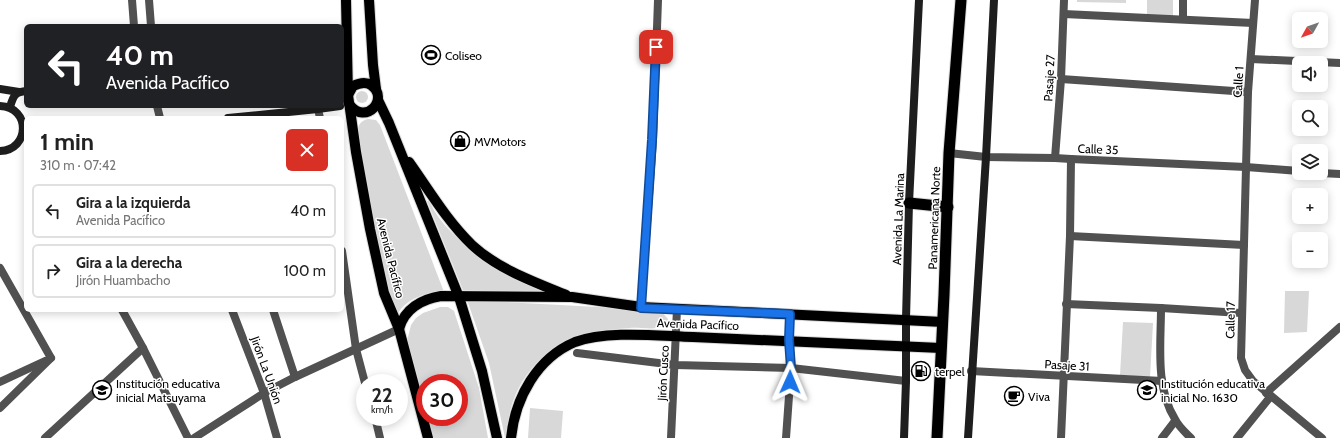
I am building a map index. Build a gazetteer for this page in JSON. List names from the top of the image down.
{
  "streets": {
    "highway": ["Panamericana Norte"],
    "main road": ["Avenida La Marina", "Avenida Pacífico"],
    "street": [
      "Pasaje 27",
      "Calle 1",
      "Calle 35",
      "Calle 17",
      "Pasaje 31",
      "Jirón La Unión",
      "Jirón Cusco"
    ]
  },
  "crossings": [
    ["Pasaje 27", "Calle 35"],
    ["Calle 1", "Calle 35"],
    ["Calle 1", "Calle 17"],
    ["Calle 35", "Panamericana Norte"],
    ["Calle 35", "Calle 17"],
    ["Panamericana Norte", "Avenida Pacífico"],
    ["Avenida La Marina", "Avenida Pacífico"],
    ["Avenida Pacífico", "Jirón Cusco"]
  ],
  "places": {
    "sports": ["Coliseo"],
    "shop": ["MVMotors"],
    "fuel station": ["terpel"],
    "school or university": ["Institución educativa inicial Matsuyama", "Institución educativa inicial No. 1630"],
    "cafe": ["Viva"]
  },
  "north": "bottom left",
  "page": {
    "map_buttons": ["+", "−"],
    "turn": ["40 m", "Avenida Pacífico"],
    "heading": ["1 min", "310 m · 07:42"],
    "list": [
      {
        "name": "Gira a la izquierda",
        "note": "Avenida Pacífico",
        "value": "40 m"
      },
      {
        "name": "Gira a la derecha",
        "note": "Jirón Huambacho",
        "value": "100 m"
      }
    ],
    "speed": "22 km/h",
    "limit": "30"
  }
}
